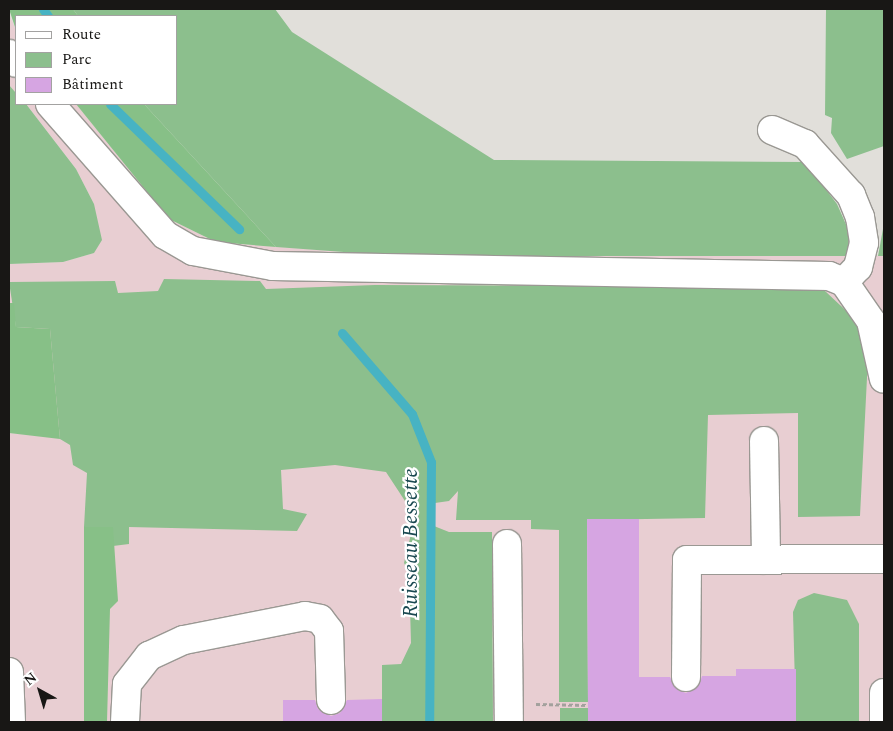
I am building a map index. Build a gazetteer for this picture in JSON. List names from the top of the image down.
{
  "water": ["Ruisseau Bessette"],
  "legend": ["Route", "Parc", "Bâtiment"],
  "north": "top left"
}
